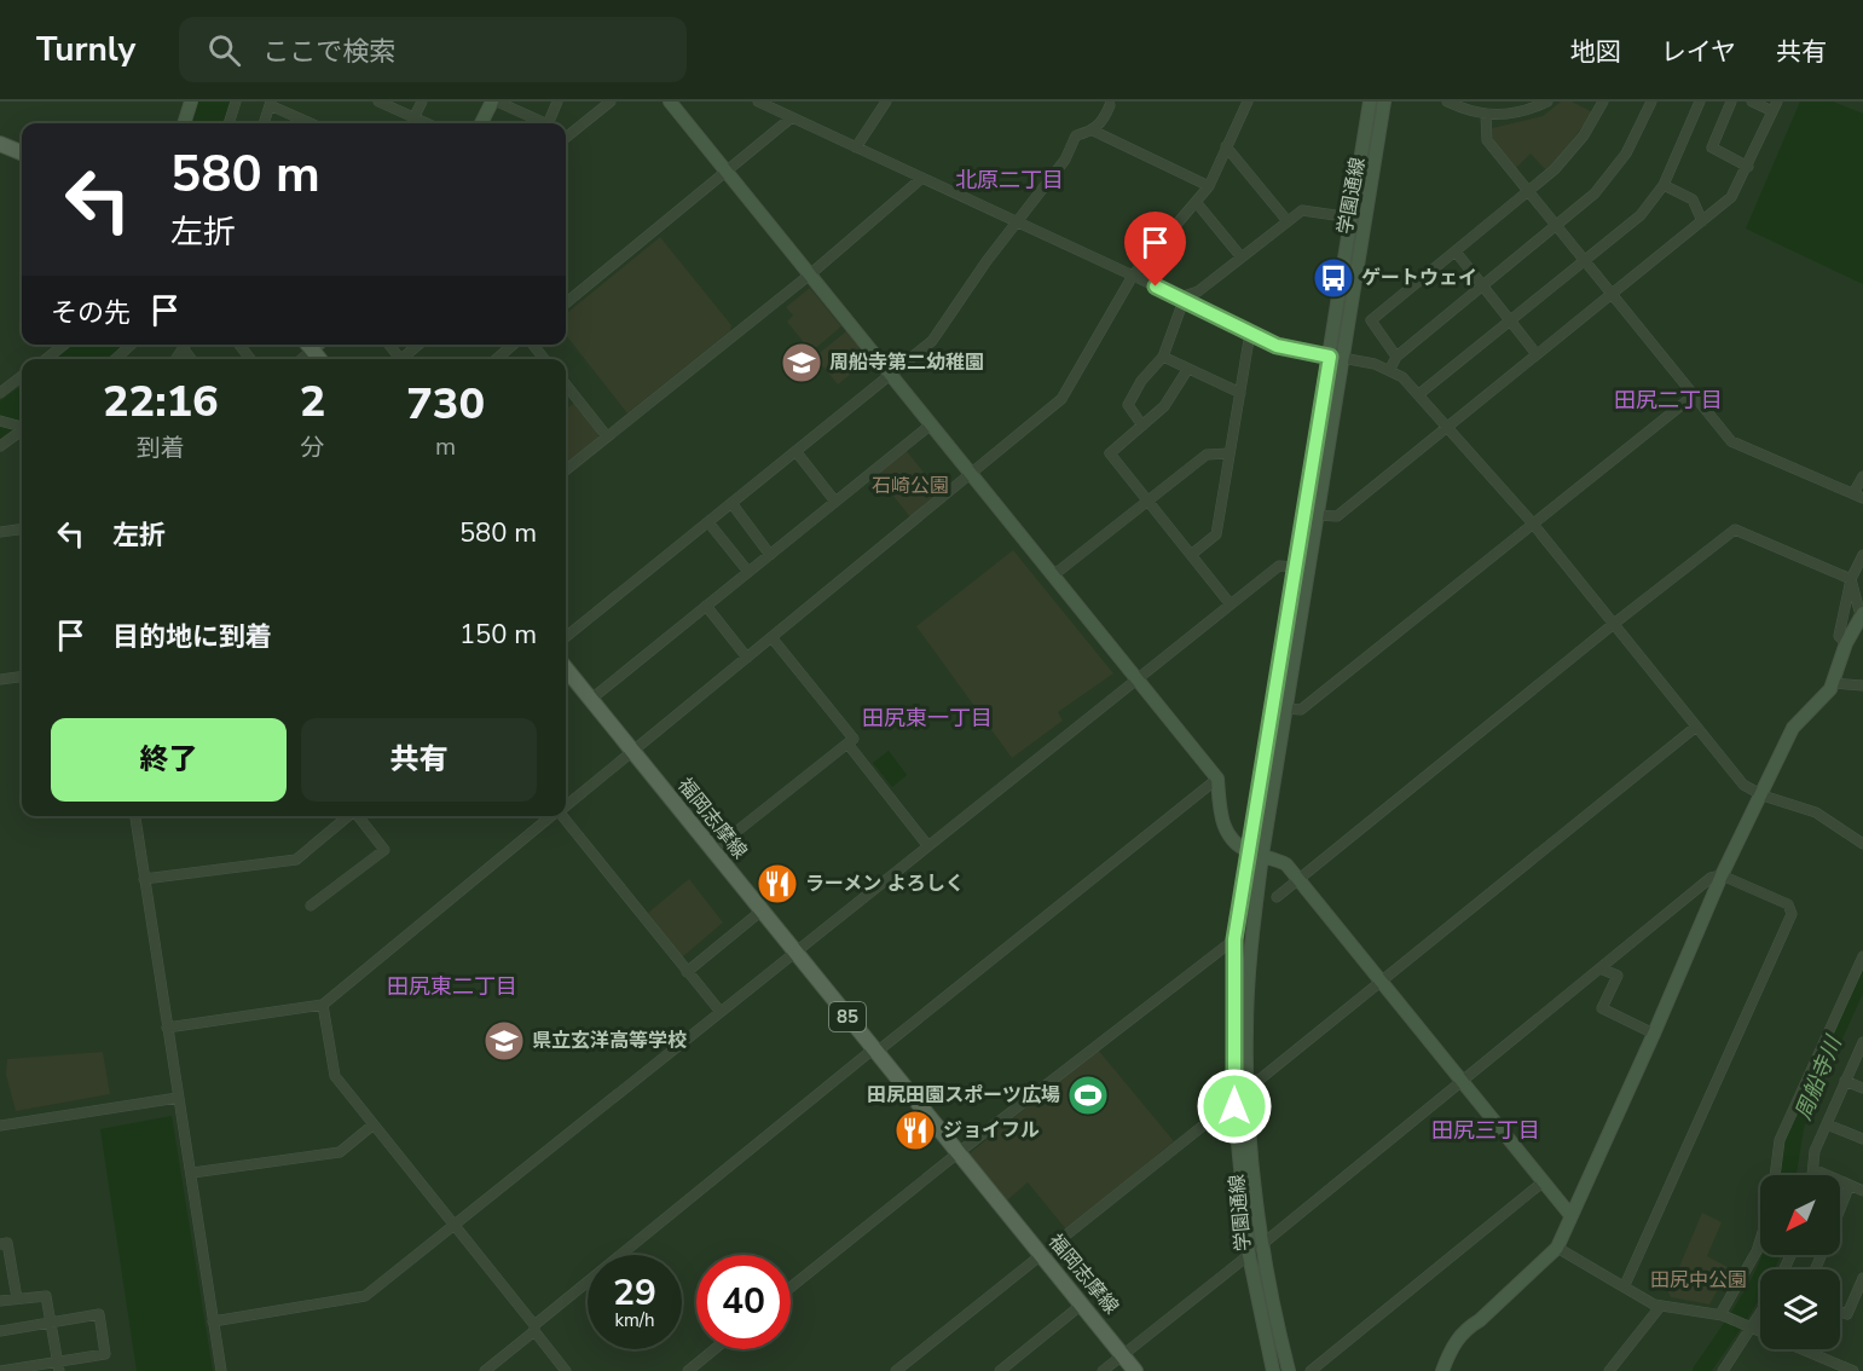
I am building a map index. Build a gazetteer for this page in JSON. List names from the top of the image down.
{
  "streets": {
    "main road": ["福岡志摩線", "85"],
    "street": ["学園通線"]
  },
  "districts": [
    "北原二丁目",
    "田尻二丁目",
    "田尻東一丁目",
    "田尻東二丁目",
    "田尻三丁目"
  ],
  "water": ["周船寺川"],
  "parks": ["石崎公園", "田尻中公園"],
  "places": {
    "bus stop": ["ゲートウェイ"],
    "school or university": ["周船寺第二幼稚園", "県立玄洋高等学校"],
    "restaurant": ["ラーメン よろしく", "ジョイフル"],
    "sports": ["田尻田園スポーツ広場"]
  },
  "north": "bottom left",
  "page": {
    "header": "Turnly",
    "search": "ここで検索",
    "nav": ["地図", "レイヤ", "共有"],
    "turn": ["580 m", "左折"],
    "then": "その先",
    "eta": [
      "22:16",
      "到着",
      "2",
      "分",
      "730",
      "m"
    ],
    "list": [
      {
        "name": "左折",
        "value": "580 m"
      },
      {
        "name": "目的地に到着",
        "value": "150 m"
      }
    ],
    "buttons": ["終了", "共有"],
    "speed": "29 km/h",
    "limit": "40"
  }
}
